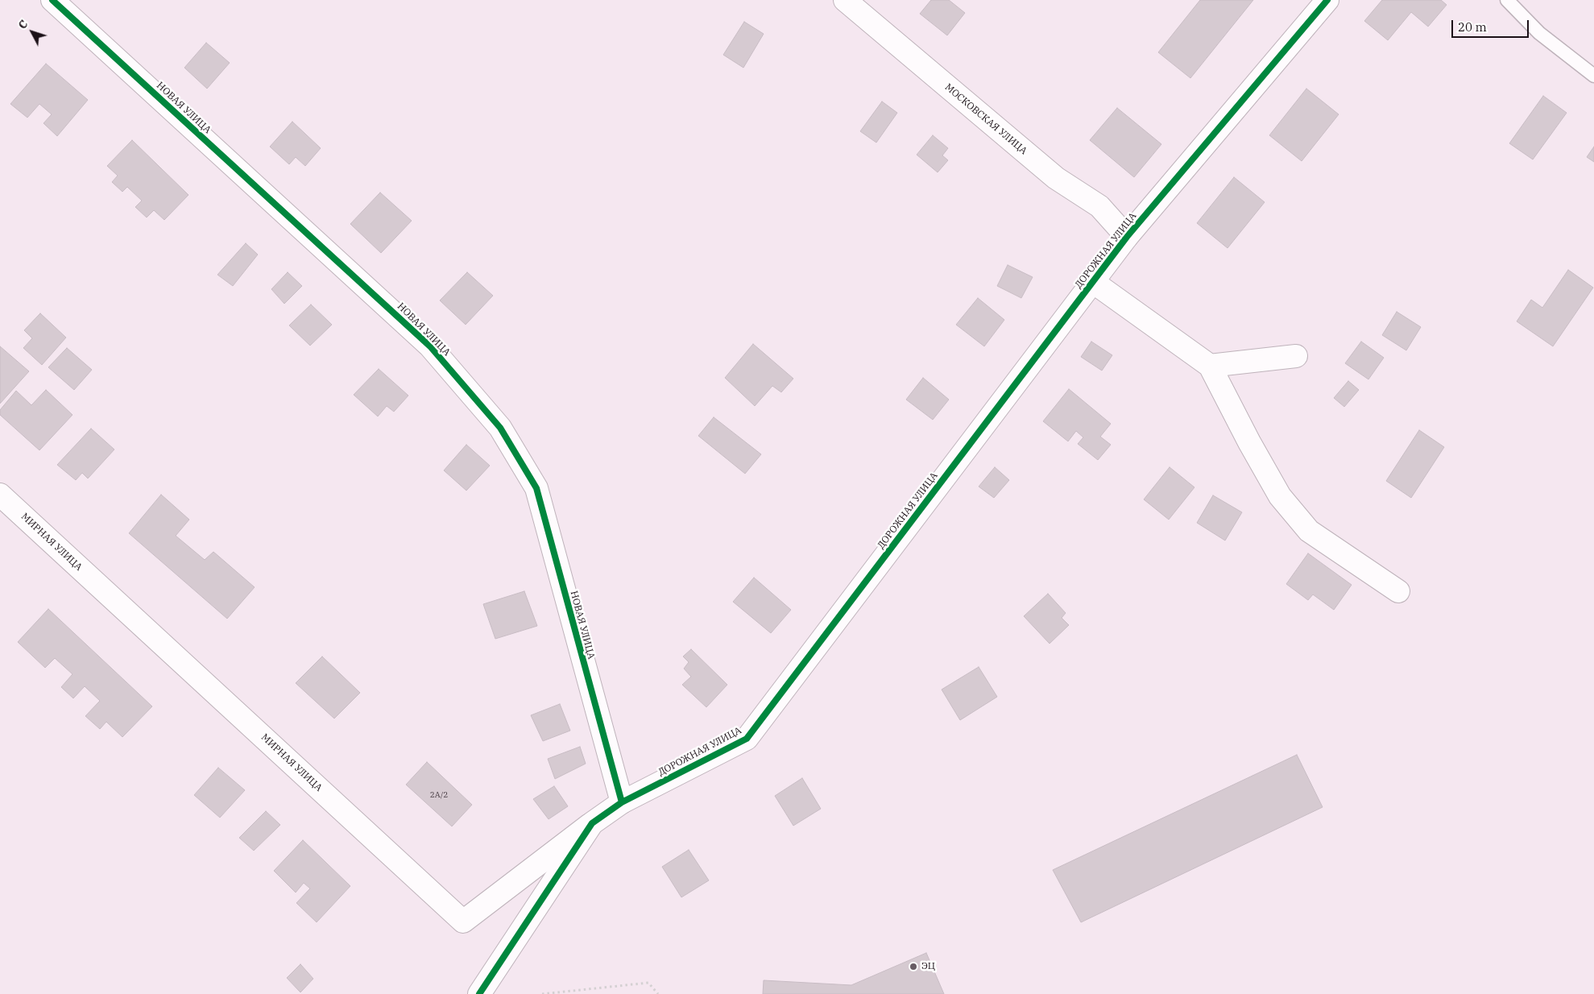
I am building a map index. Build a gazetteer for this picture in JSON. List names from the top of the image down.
{
  "streets": {
    "street": [
      "НОВАЯ УЛИЦА",
      "МОСКОВСКАЯ УЛИЦА",
      "ДОРОЖНАЯ УЛИЦА",
      "МИРНАЯ УЛИЦА"
    ]
  },
  "crossings": [
    ["НОВАЯ УЛИЦА", "ДОРОЖНАЯ УЛИЦА"],
    ["МОСКОВСКАЯ УЛИЦА", "ДОРОЖНАЯ УЛИЦА"],
    ["ДОРОЖНАЯ УЛИЦА", "МИРНАЯ УЛИЦА"]
  ],
  "places": ["ЭЦ"],
  "house_numbers": ["2А/2"],
  "scale_bar": "20 m",
  "north": "top left"
}
